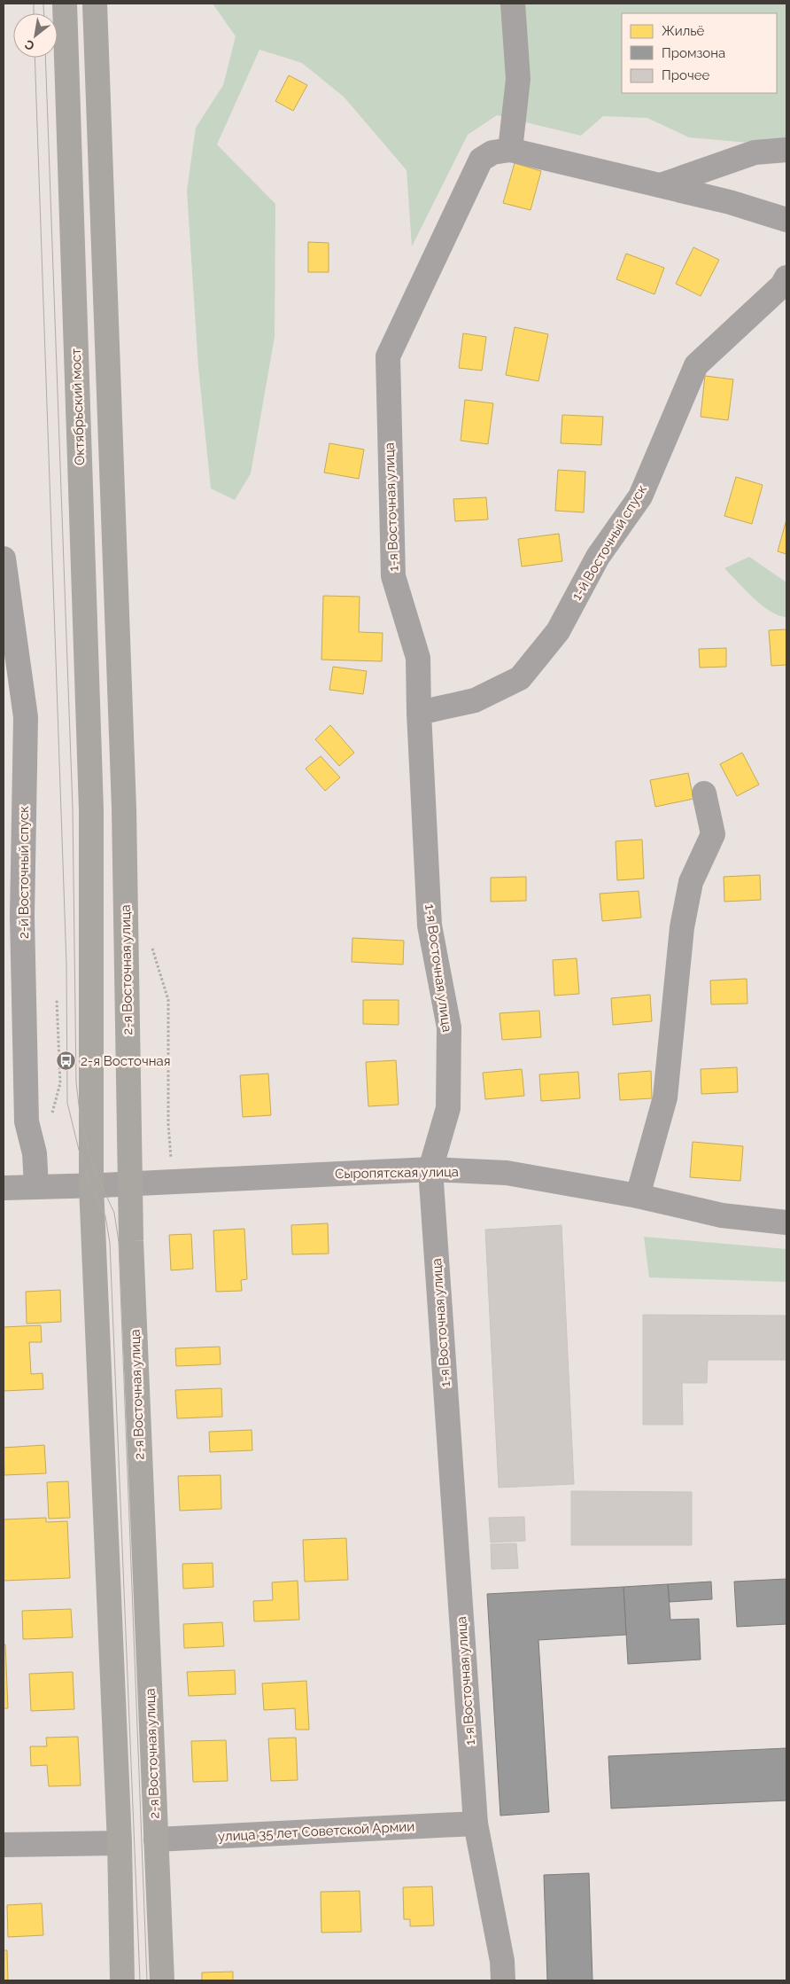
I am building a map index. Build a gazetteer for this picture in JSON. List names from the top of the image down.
{
  "streets": {
    "main road": ["Октябрьский мост", "2-я Восточная улица"],
    "street": [
      "1-я Восточная улица",
      "1-й Восточный спуск",
      "2-й Восточный спуск",
      "Сыропятская улица",
      "улица 35 лет Советской Армии"
    ]
  },
  "crossings": [
    ["Октябрьский мост", "Сыропятская улица"],
    ["1-я Восточная улица", "1-й Восточный спуск"],
    ["1-я Восточная улица", "Сыропятская улица"],
    ["1-я Восточная улица", "улица 35 лет Советской Армии"],
    ["2-й Восточный спуск", "Сыропятская улица"],
    ["2-я Восточная улица", "Сыропятская улица"],
    ["2-я Восточная улица", "улица 35 лет Советской Армии"]
  ],
  "places": {
    "bus stop": ["2-я Восточная"]
  },
  "legend": ["Жильё", "Промзона", "Прочее"],
  "north": "bottom left"
}
